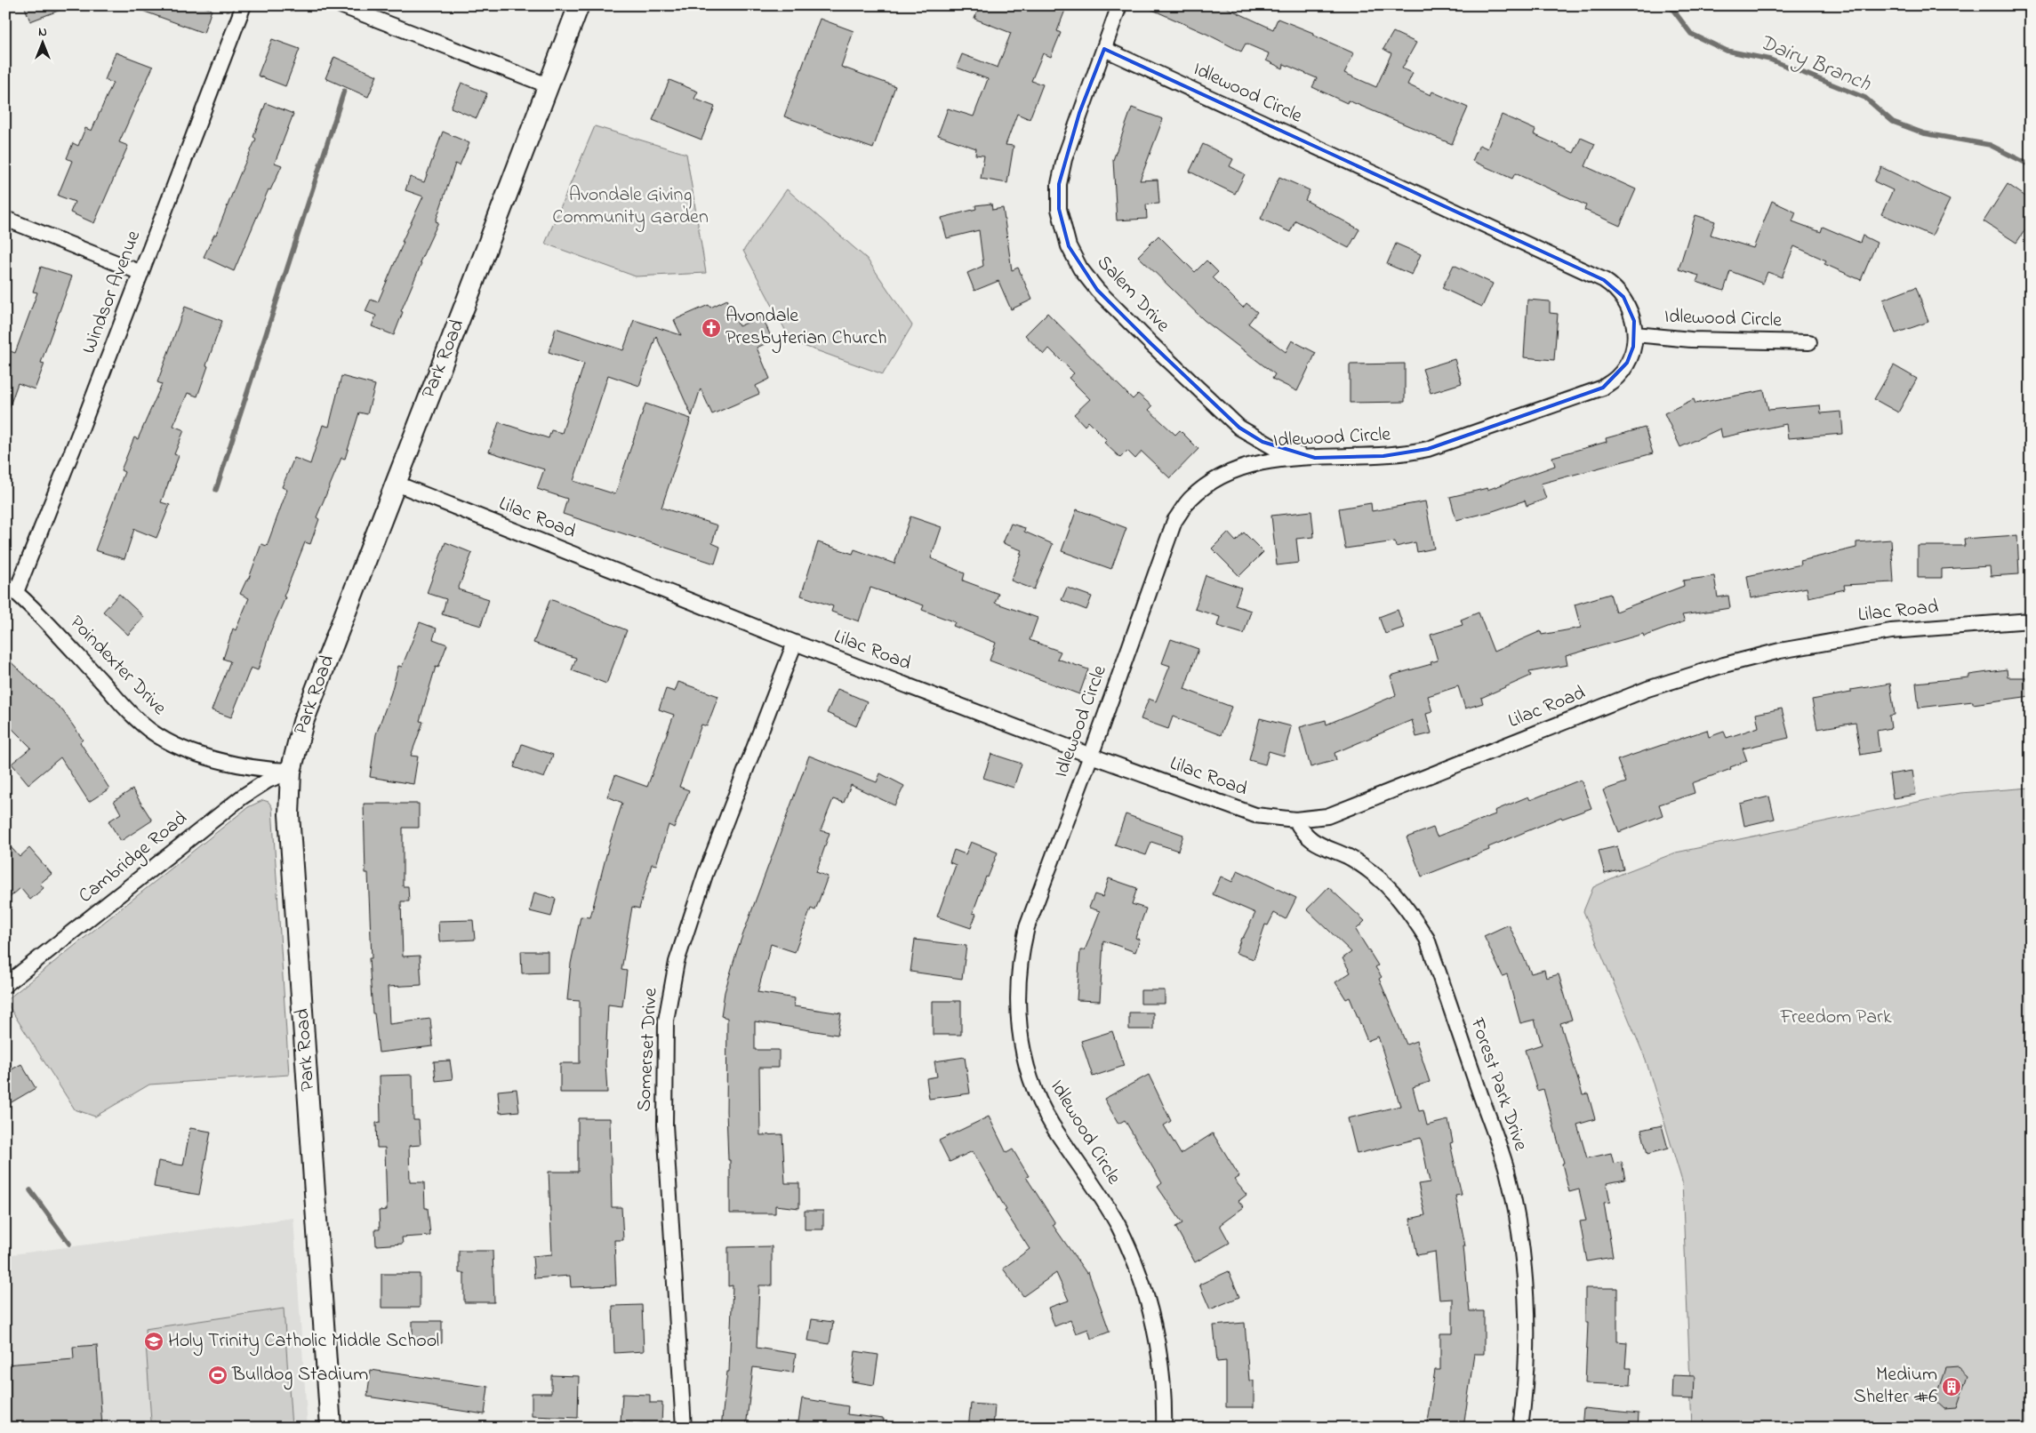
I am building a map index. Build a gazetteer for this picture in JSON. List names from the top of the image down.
{
  "streets": {
    "main road": ["Park Road"],
    "street": [
      "Idlewood Circle",
      "Windsor Avenue",
      "Salem Drive",
      "Lilac Road",
      "Poindexter Drive",
      "Cambridge Road",
      "Somerset Drive",
      "Forest Park Drive"
    ]
  },
  "crossings": [
    ["Idlewood Circle", "Salem Drive"],
    ["Idlewood Circle", "Lilac Road"],
    ["Windsor Avenue", "Poindexter Drive"],
    ["Park Road", "Lilac Road"],
    ["Park Road", "Poindexter Drive"],
    ["Park Road", "Cambridge Road"],
    ["Lilac Road", "Somerset Drive"],
    ["Lilac Road", "Forest Park Drive"],
    ["Poindexter Drive", "Cambridge Road"]
  ],
  "water": ["Dairy Branch"],
  "parks": ["Avondale Giving Community Garden", "Freedom Park"],
  "places": {
    "church": ["Avondale Presbyterian Church"],
    "school or university": ["Holy Trinity Catholic Middle School"],
    "sports": ["Bulldog Stadium"],
    "building": ["Medium Shelter #6"]
  },
  "north": "top"
}
